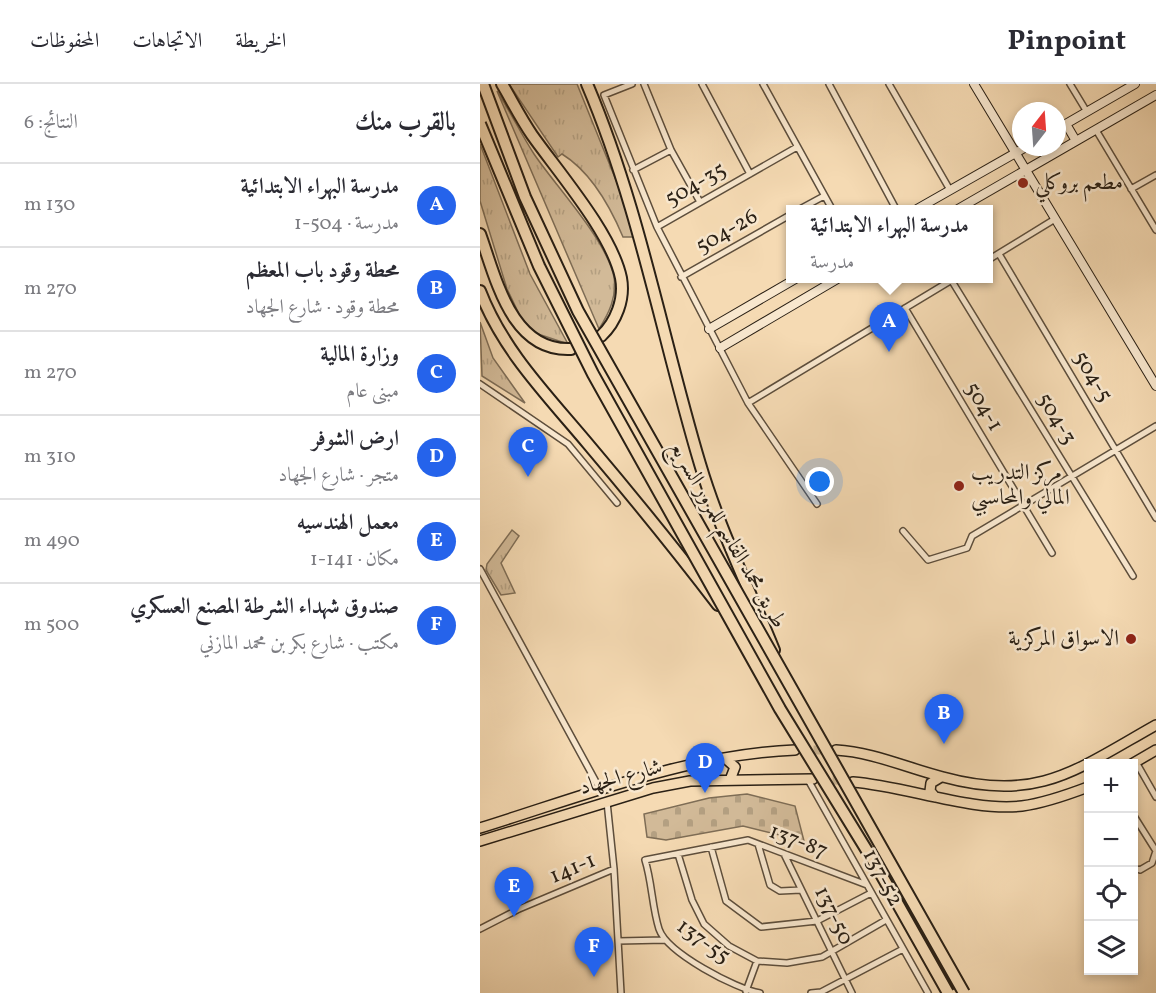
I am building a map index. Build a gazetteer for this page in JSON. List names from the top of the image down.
{
  "streets": {
    "highway": ["طريق محمد القاسم للمرور السريع"],
    "main road": ["شارع الجهاد"],
    "street": [
      "504-35",
      "504-26",
      "504-5",
      "504-1",
      "504-3",
      "137-87",
      "141-1",
      "137-52",
      "137-50",
      "137-55"
    ]
  },
  "crossings": [
    ["504-35", "504-26"],
    ["شارع الجهاد", "137-52"],
    ["137-87", "137-52"],
    ["137-87", "137-50"],
    ["137-87", "137-55"]
  ],
  "places": ["مطعم بروكلي", "مركز التدريب المالي والمحاسبي", "الاسواق المركزية"],
  "north": "top",
  "page": {
    "header": "Pinpoint",
    "nav": ["الخريطة", "الاتجاهات", "المحفوظات"],
    "heading": ["بالقرب منك", "النتائج: 6"],
    "list": [
      {
        "mark": "A",
        "name": "مدرسة البهراء الابتدائية",
        "note": "مدرسة · 504-1",
        "value": "130 m"
      },
      {
        "mark": "B",
        "name": "محطة وقود باب المعظم",
        "note": "محطة وقود · شارع الجهاد",
        "value": "270 m"
      },
      {
        "mark": "C",
        "name": "وزارة المالية",
        "note": "مبنى عام",
        "value": "270 m"
      },
      {
        "mark": "D",
        "name": "ارض الشوفر",
        "note": "متجر · شارع الجهاد",
        "value": "310 m"
      },
      {
        "mark": "E",
        "name": "معمل الهندسيه",
        "note": "مكان · 141-1",
        "value": "490 m"
      },
      {
        "mark": "F",
        "name": "صندوق شهداء الشرطة المصنع العسكري",
        "note": "مكتب · شارع بكر بن محمد المازني",
        "value": "500 m"
      }
    ],
    "popup": ["مدرسة البهراء الابتدائية", "مدرسة"],
    "pins": [
      "A",
      "C",
      "B",
      "D",
      "E",
      "F"
    ],
    "map_buttons": ["+", "−"]
  }
}
